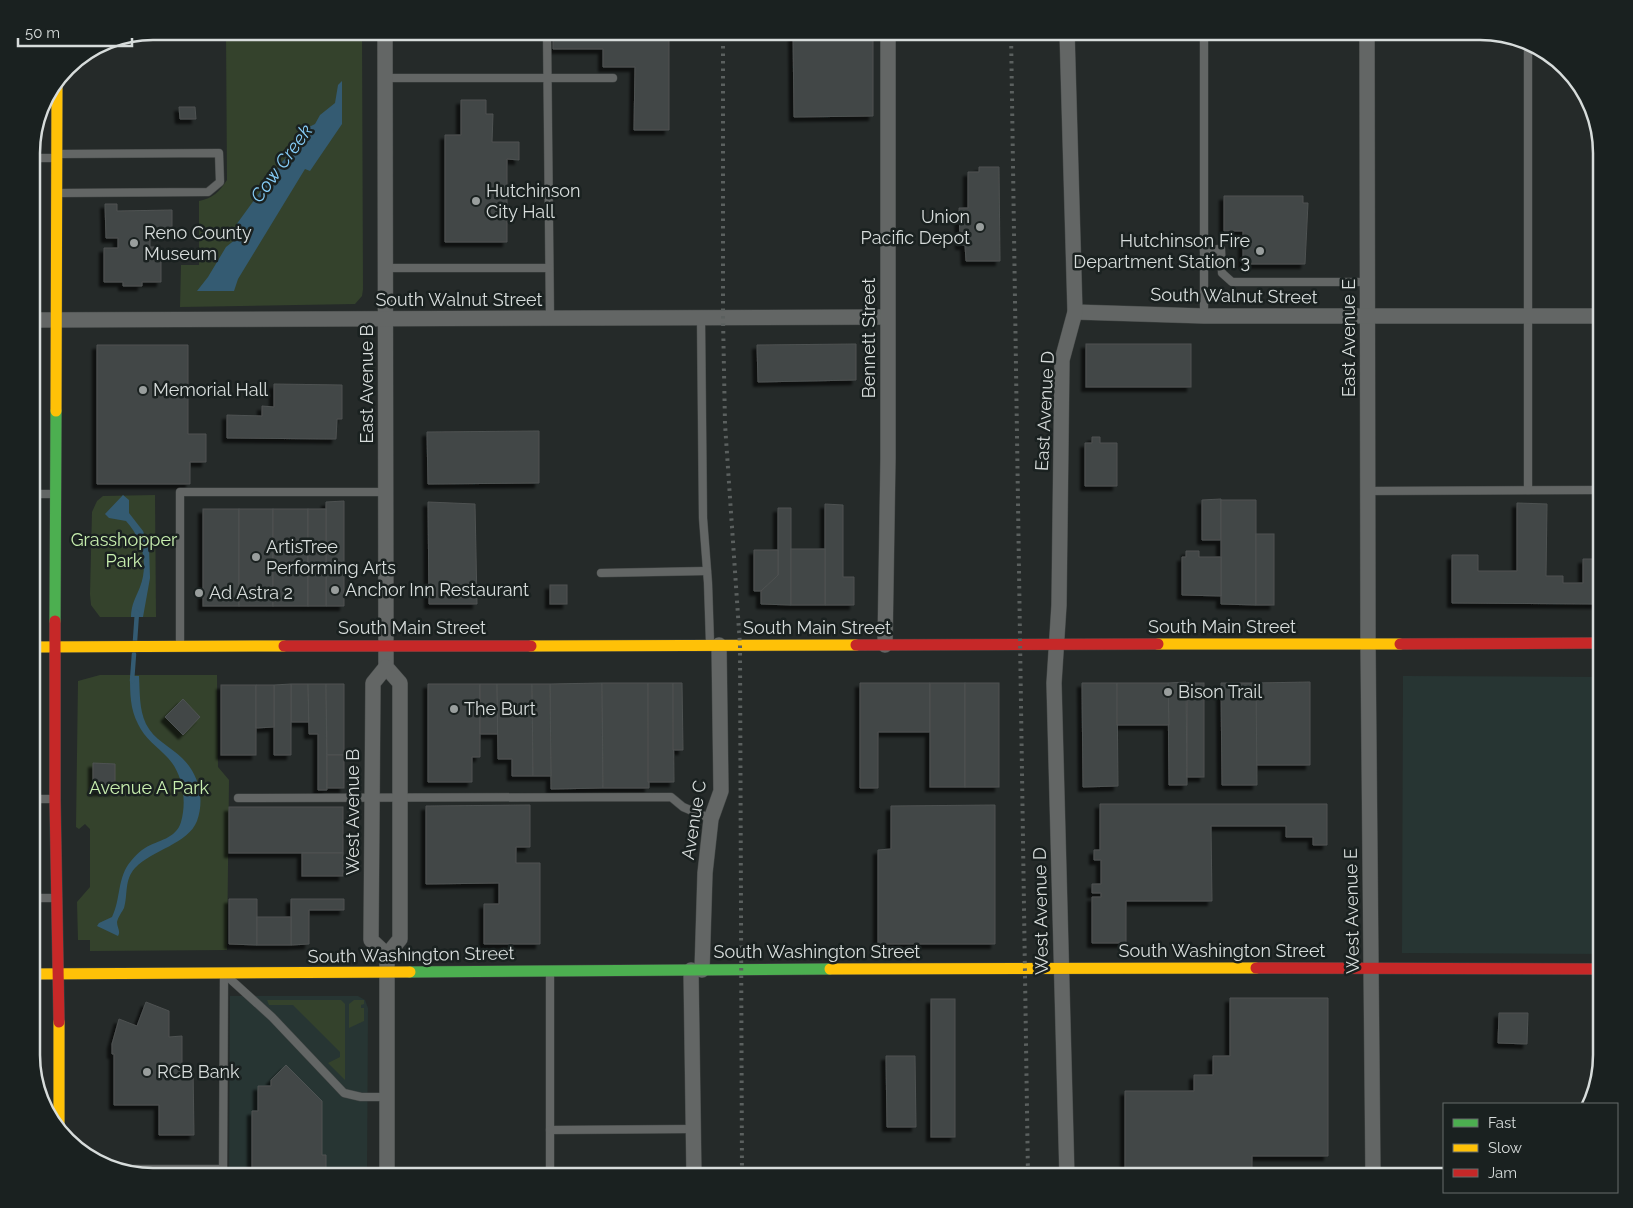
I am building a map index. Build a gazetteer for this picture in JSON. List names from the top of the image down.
{
  "streets": {
    "street": [
      "South Walnut Street",
      "Bennett Street",
      "East Avenue E",
      "East Avenue B",
      "East Avenue D",
      "South Main Street",
      "West Avenue B",
      "Avenue C",
      "West Avenue D",
      "West Avenue E",
      "South Washington Street"
    ]
  },
  "crossings": [
    ["South Walnut Street", "Bennett Street"],
    ["South Walnut Street", "East Avenue E"],
    ["South Walnut Street", "East Avenue B"],
    ["South Walnut Street", "East Avenue D"],
    ["Bennett Street", "South Main Street"],
    ["East Avenue E", "South Main Street"],
    ["East Avenue E", "West Avenue E"],
    ["East Avenue B", "South Main Street"],
    ["East Avenue D", "South Main Street"],
    ["East Avenue D", "West Avenue D"],
    ["South Main Street", "Avenue C"],
    ["South Main Street", "West Avenue D"],
    ["South Main Street", "West Avenue E"],
    ["Avenue C", "South Washington Street"],
    ["West Avenue D", "South Washington Street"],
    ["West Avenue E", "South Washington Street"]
  ],
  "water": ["Cow Creek"],
  "parks": ["Grasshopper Park", "Avenue A Park"],
  "places": [
    "Hutchinson City Hall",
    "Union Pacific Depot",
    "Reno County Museum",
    "Hutchinson Fire Department Station 3",
    "Memorial Hall",
    "ArtisTree Performing Arts",
    "Anchor Inn Restaurant",
    "Ad Astra 2",
    "Bison Trail",
    "The Burt",
    "RCB Bank"
  ],
  "legend": ["Fast", "Slow", "Jam"],
  "scale_bar": "50 m"
}
